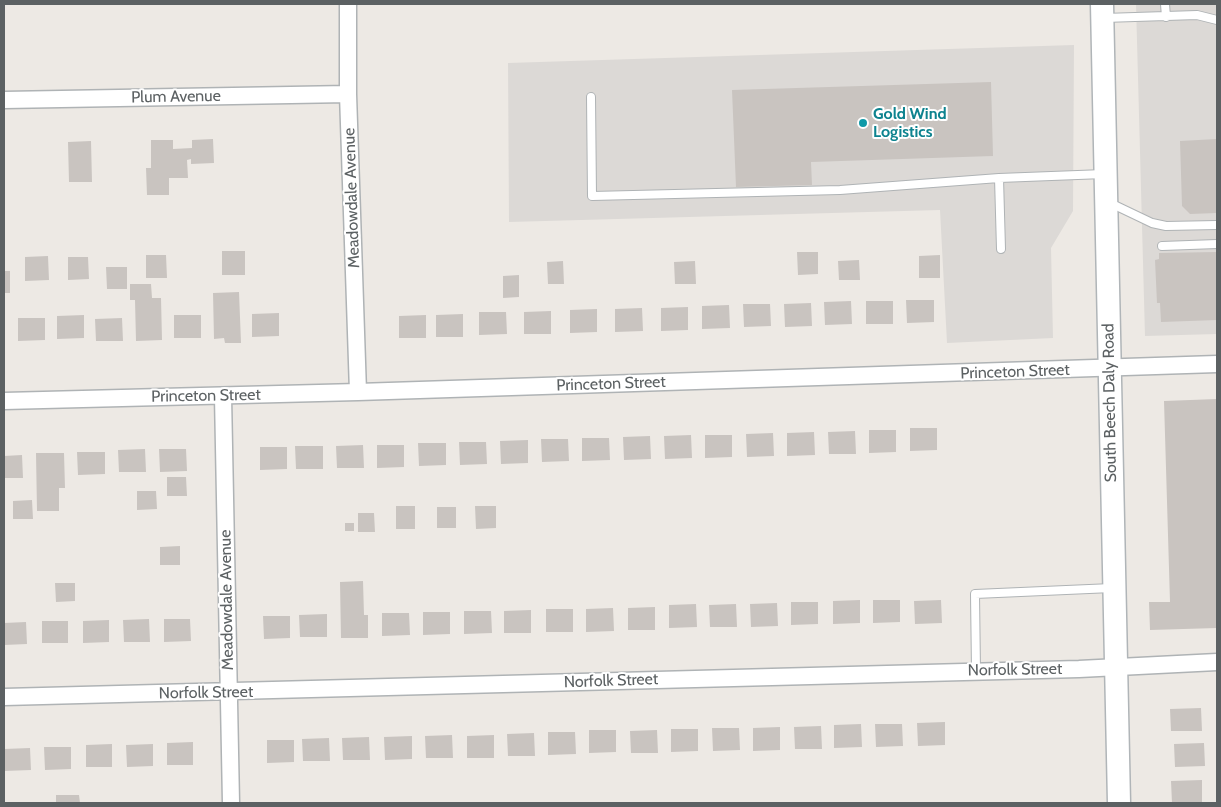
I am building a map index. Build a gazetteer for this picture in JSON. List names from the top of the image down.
{
  "streets": {
    "main road": ["South Beech Daly Road"],
    "street": [
      "Plum Avenue",
      "Meadowdale Avenue",
      "Princeton Street",
      "Norfolk Street"
    ]
  },
  "crossings": [
    ["Plum Avenue", "Meadowdale Avenue"],
    ["Meadowdale Avenue", "Princeton Street"],
    ["Meadowdale Avenue", "Norfolk Street"],
    ["Princeton Street", "South Beech Daly Road"],
    ["South Beech Daly Road", "Norfolk Street"]
  ],
  "places": ["Gold Wind Logistics"]
}
